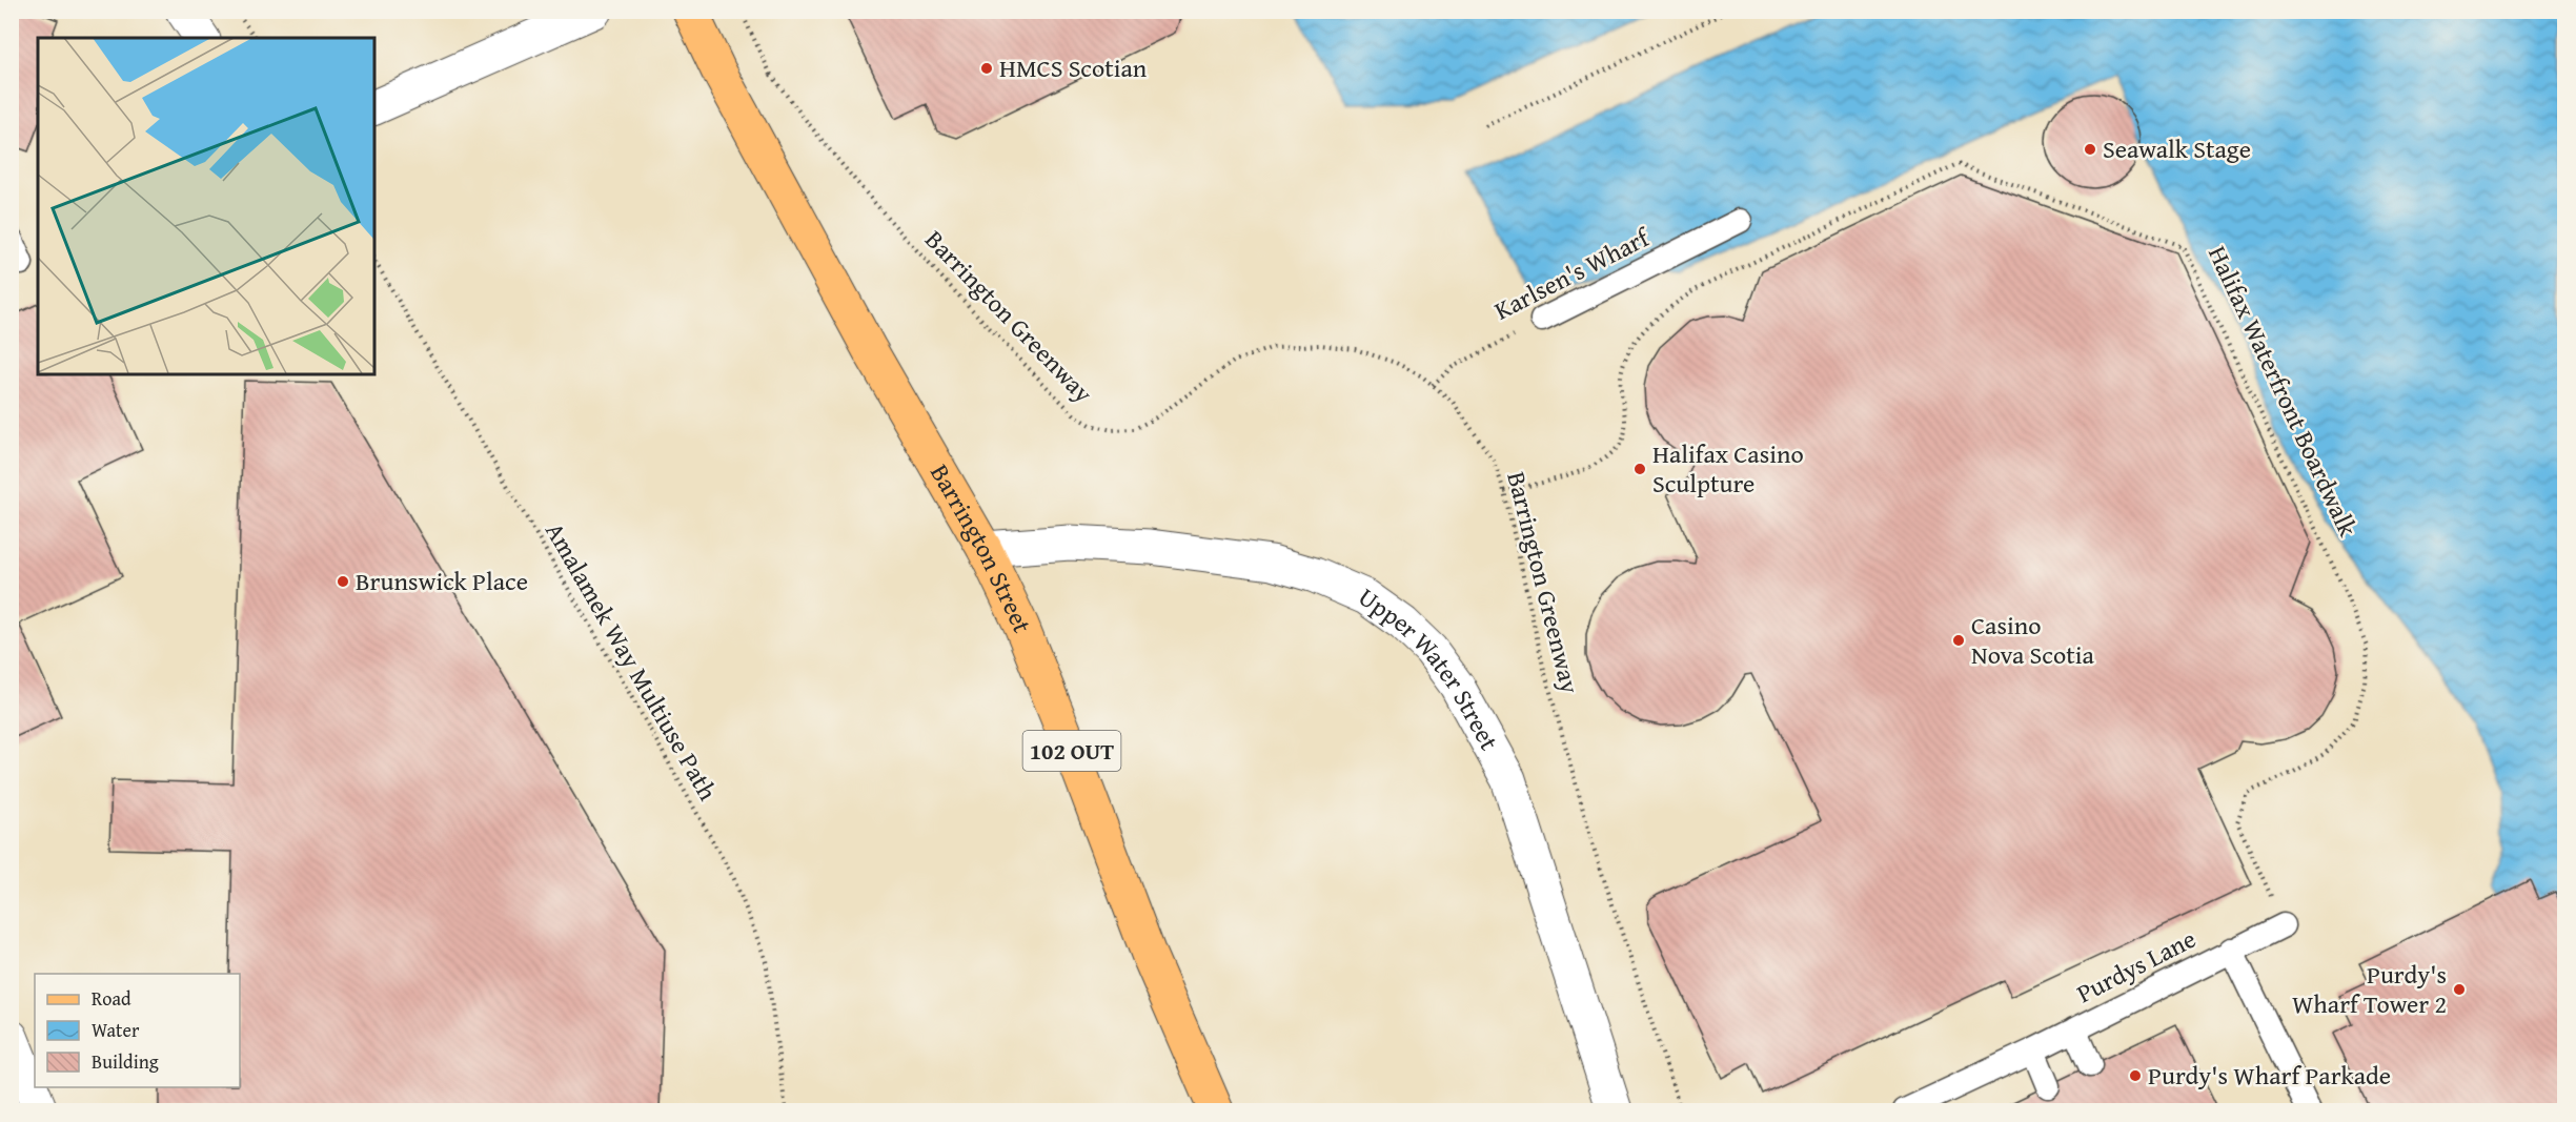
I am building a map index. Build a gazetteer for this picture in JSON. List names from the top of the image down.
{
  "streets": {
    "main road": ["Barrington Street", "102 OUT"],
    "street": ["Upper Water Street"],
    "lane": ["Karlsen's Wharf", "Purdys Lane"],
    "path": ["Barrington Greenway", "Halifax Waterfront Boardwalk", "Amalamek Way Multiuse Path"]
  },
  "crossings": [
    ["Karlsen's Wharf", "Barrington Greenway"],
    ["Barrington Greenway", "Halifax Waterfront Boardwalk"],
    ["Barrington Street", "Upper Water Street"]
  ],
  "places": [
    "HMCS Scotian",
    "Seawalk Stage",
    "Halifax Casino Sculpture",
    "Brunswick Place",
    "Casino Nova Scotia",
    "Purdy's Wharf Tower 2",
    "Purdy's Wharf Parkade"
  ],
  "legend": ["Road", "Water", "Building"]
}
